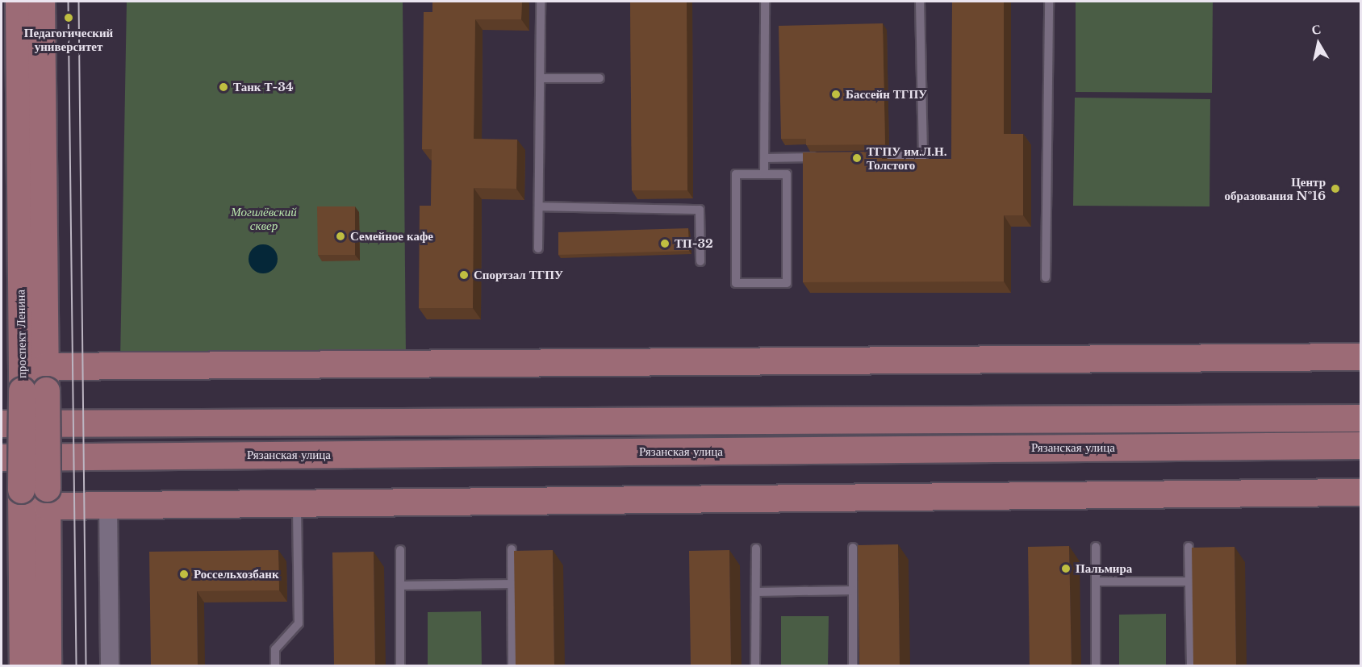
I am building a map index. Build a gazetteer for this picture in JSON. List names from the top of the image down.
{
  "streets": {
    "main road": ["проспект Ленина", "Рязанская улица"]
  },
  "parks": ["Могилёвский сквер"],
  "places": [
    "Педагогический университет",
    "Танк Т-34",
    "Бассейн ТГПУ",
    "ТГПУ им.Л.Н. Толстого",
    "Центр образования №16",
    "Семейное кафе",
    "ТП-32",
    "Спортзал ТГПУ",
    "Пальмира",
    "Россельхозбанк"
  ],
  "north": "top"
}
